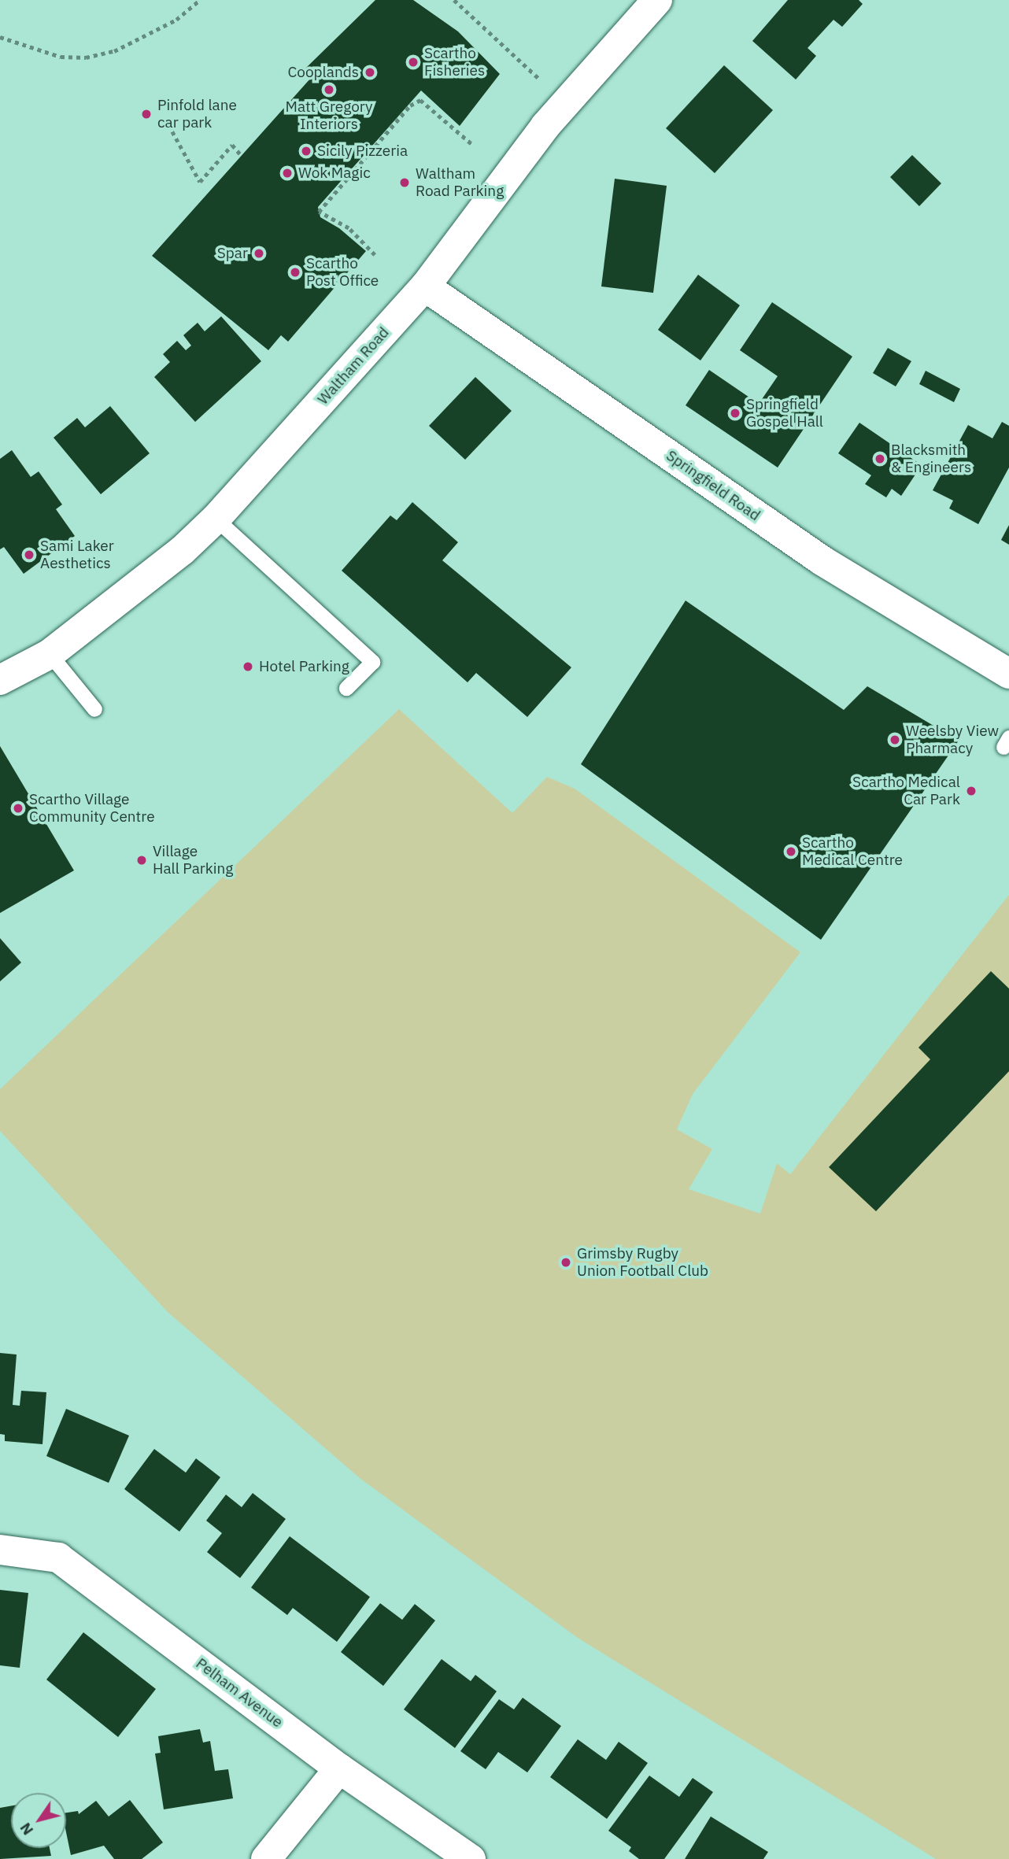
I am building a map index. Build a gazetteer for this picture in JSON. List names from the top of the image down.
{
  "streets": {
    "street": ["Waltham Road", "Springfield Road", "Pelham Avenue"]
  },
  "crossings": [
    ["Waltham Road", "Springfield Road"]
  ],
  "places": [
    "Scartho Fisheries",
    "Cooplands",
    "Matt Gregory Interiors",
    "Pinfold lane car park",
    "Sicily Pizzeria",
    "Wok Magic",
    "Waltham Road Parking",
    "Spar",
    "Scartho Post Office",
    "Springfield Gospel Hall",
    "Blacksmith & Engineers",
    "Sami Laker Aesthetics",
    "Hotel Parking",
    "Weelsby View Pharmacy",
    "Scartho Medical Car Park",
    "Scartho Village Community Centre",
    "Scartho Medical Centre",
    "Village Hall Parking",
    "Grimsby Rugby Union Football Club"
  ],
  "north": "bottom left"
}
